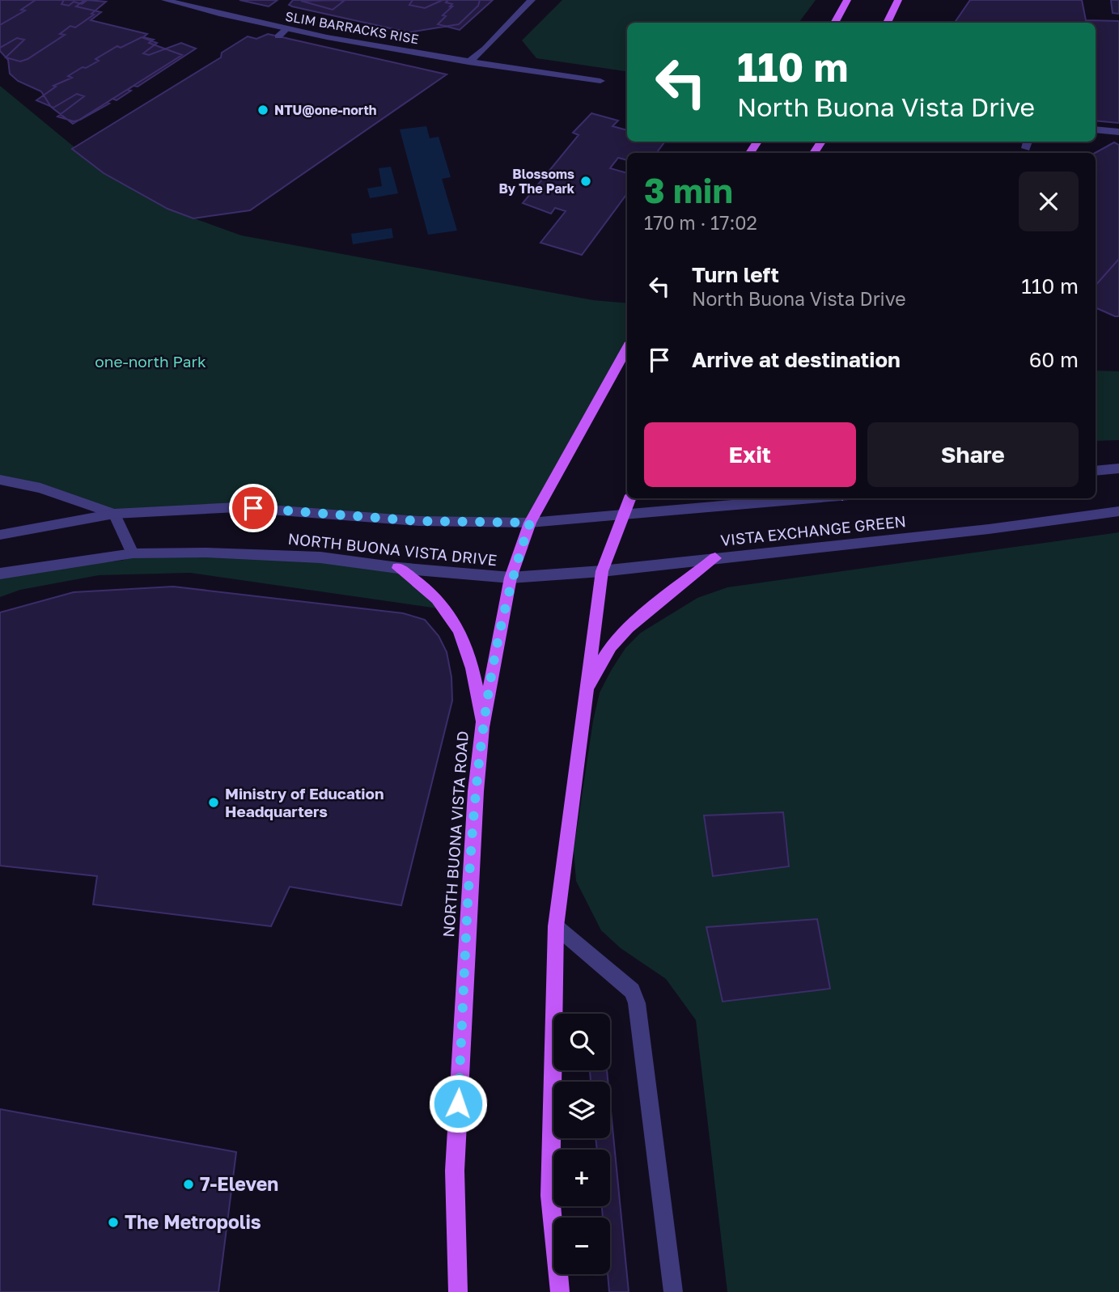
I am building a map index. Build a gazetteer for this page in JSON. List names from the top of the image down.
{
  "streets": {
    "main road": ["NORTH BUONA VISTA ROAD"],
    "street": ["SLIM BARRACKS RISE", "VISTA EXCHANGE GREEN", "NORTH BUONA VISTA DRIVE"]
  },
  "crossings": [
    ["VISTA EXCHANGE GREEN", "NORTH BUONA VISTA DRIVE"],
    ["VISTA EXCHANGE GREEN", "NORTH BUONA VISTA ROAD"],
    ["NORTH BUONA VISTA DRIVE", "NORTH BUONA VISTA ROAD"]
  ],
  "parks": ["one-north Park"],
  "places": [
    "NTU@one-north",
    "Blossoms By The Park",
    "Ministry of Education Headquarters",
    "7-Eleven",
    "The Metropolis"
  ],
  "page": {
    "turn": ["110 m", "North Buona Vista Drive"],
    "heading": ["3 min", "170 m · 17:02"],
    "list": [
      {
        "name": "Turn left",
        "note": "North Buona Vista Drive",
        "value": "110 m"
      },
      {
        "name": "Arrive at destination",
        "value": "60 m"
      }
    ],
    "buttons": ["Exit", "Share"],
    "map_buttons": ["+", "−"]
  }
}
